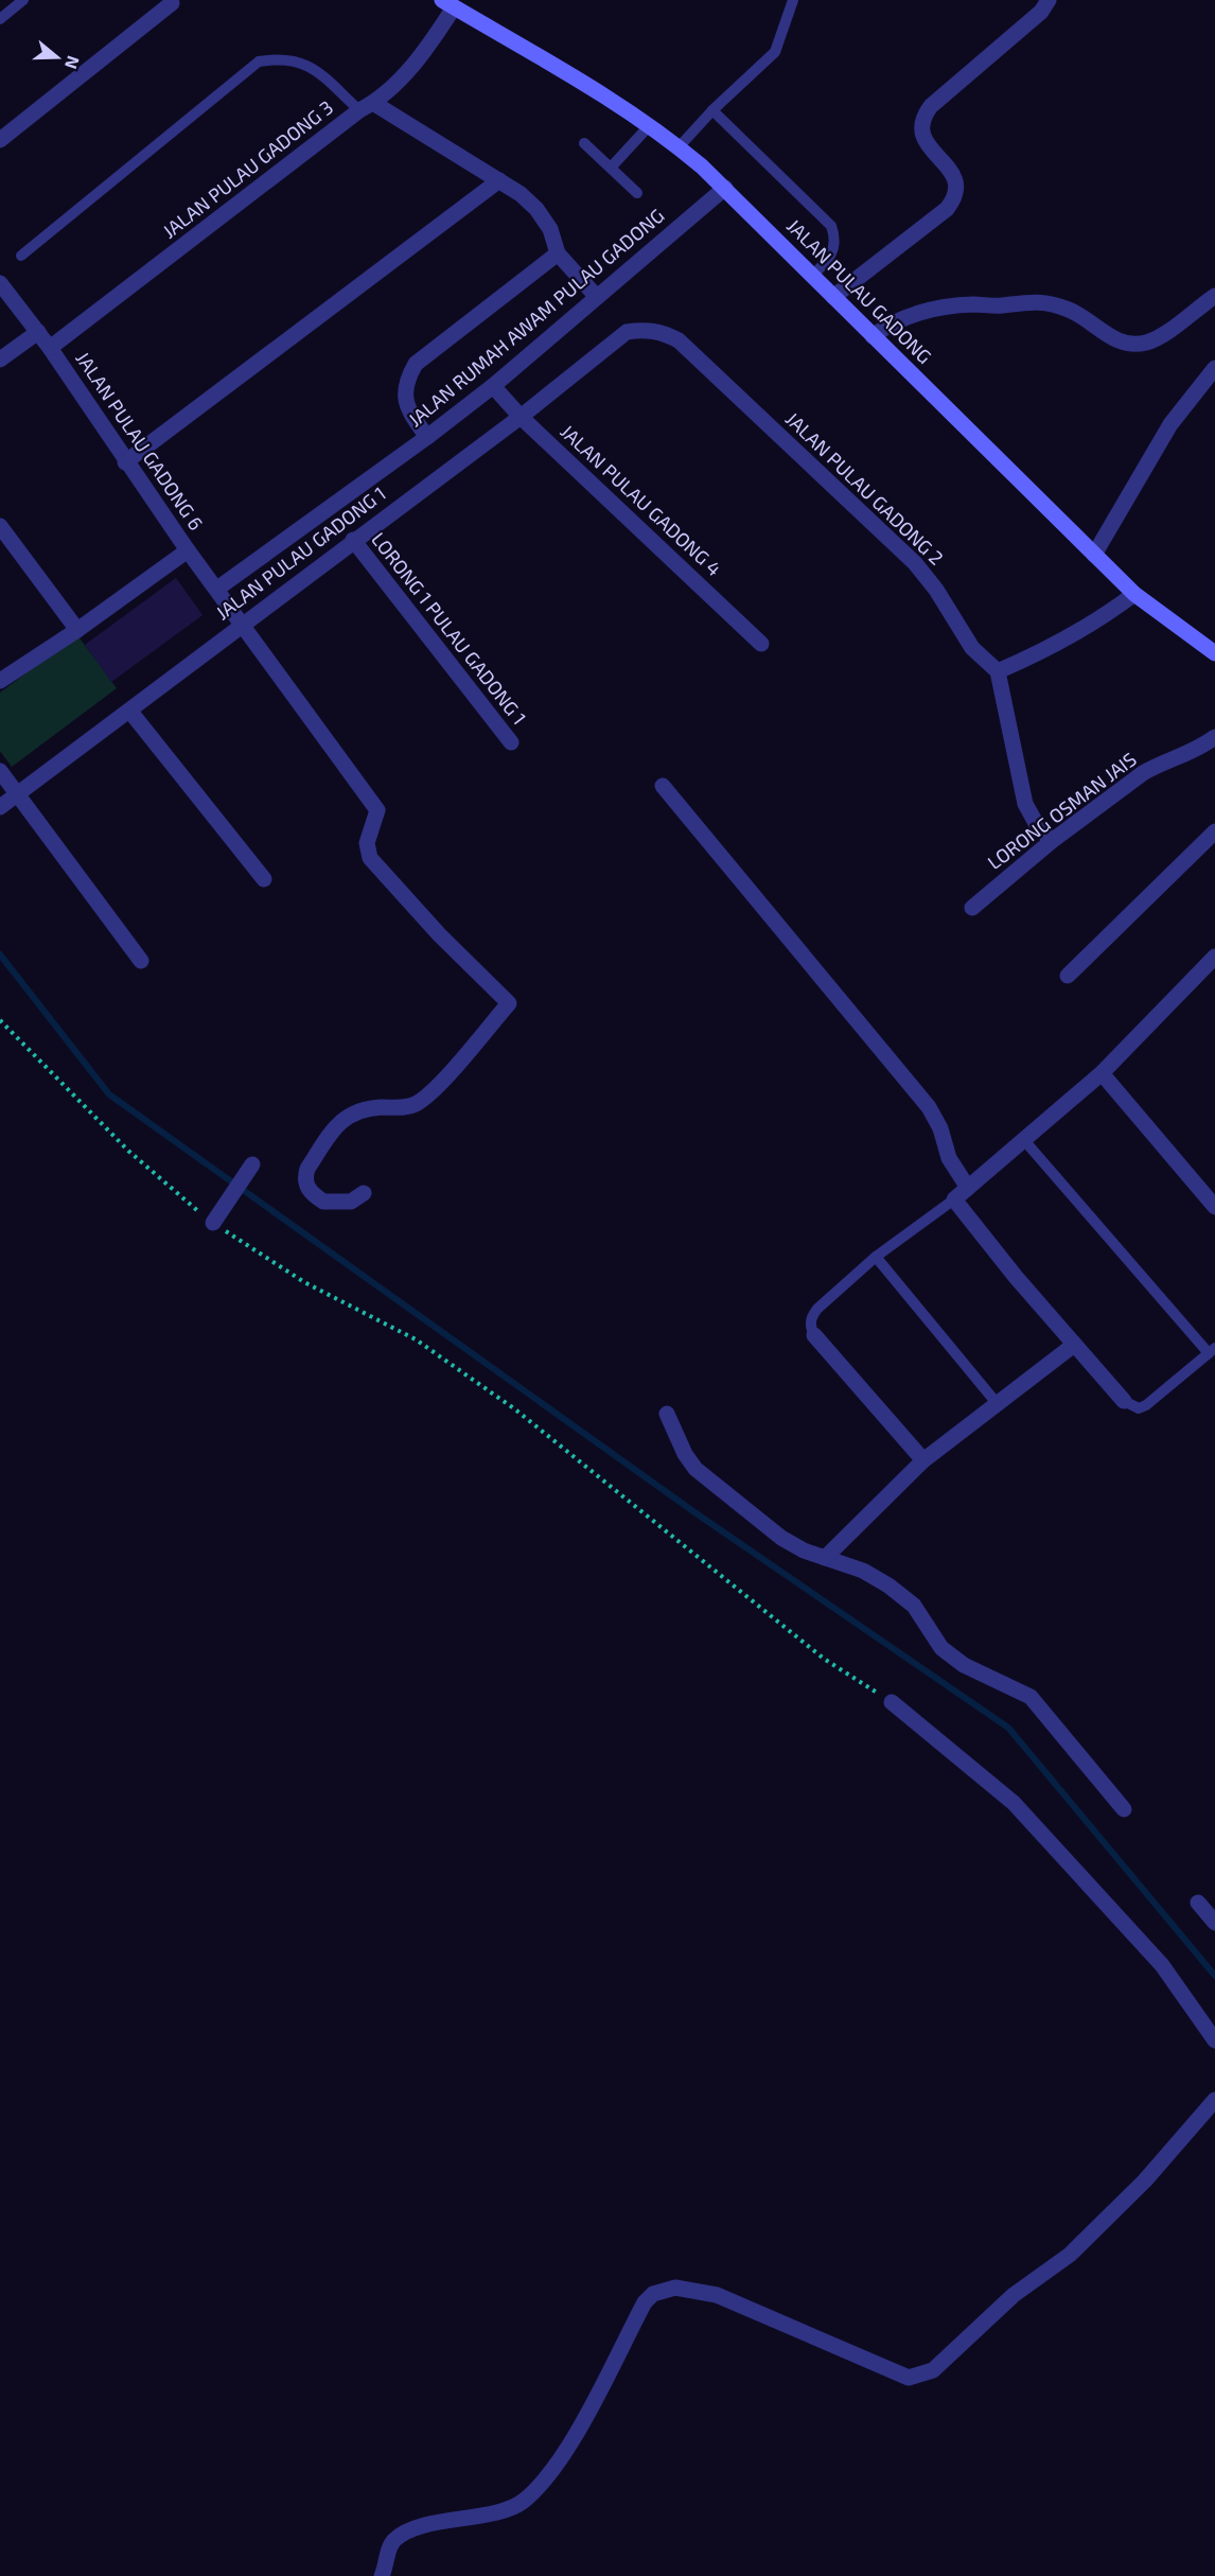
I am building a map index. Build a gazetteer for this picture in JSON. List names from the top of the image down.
{
  "streets": {
    "main road": ["JALAN PULAU GADONG"],
    "street": [
      "JALAN PULAU GADONG 3",
      "JALAN RUMAH AWAM PULAU GADONG",
      "JALAN PULAU GADONG 6",
      "JALAN PULAU GADONG 2",
      "JALAN PULAU GADONG 4",
      "JALAN PULAU GADONG 1",
      "LORONG 1 PULAU GADONG 1",
      "LORONG OSMAN JAIS"
    ]
  },
  "crossings": [
    ["JALAN PULAU GADONG 3", "JALAN PULAU GADONG"],
    ["JALAN PULAU GADONG 3", "JALAN PULAU GADONG 6"],
    ["JALAN PULAU GADONG", "JALAN RUMAH AWAM PULAU GADONG"],
    ["JALAN RUMAH AWAM PULAU GADONG", "JALAN PULAU GADONG 6"],
    ["JALAN RUMAH AWAM PULAU GADONG", "JALAN PULAU GADONG 4"],
    ["JALAN PULAU GADONG 6", "JALAN PULAU GADONG 1"],
    ["JALAN PULAU GADONG 2", "JALAN PULAU GADONG 1"],
    ["JALAN PULAU GADONG 4", "JALAN PULAU GADONG 1"],
    ["JALAN PULAU GADONG 1", "LORONG 1 PULAU GADONG 1"]
  ],
  "north": "right"
}
